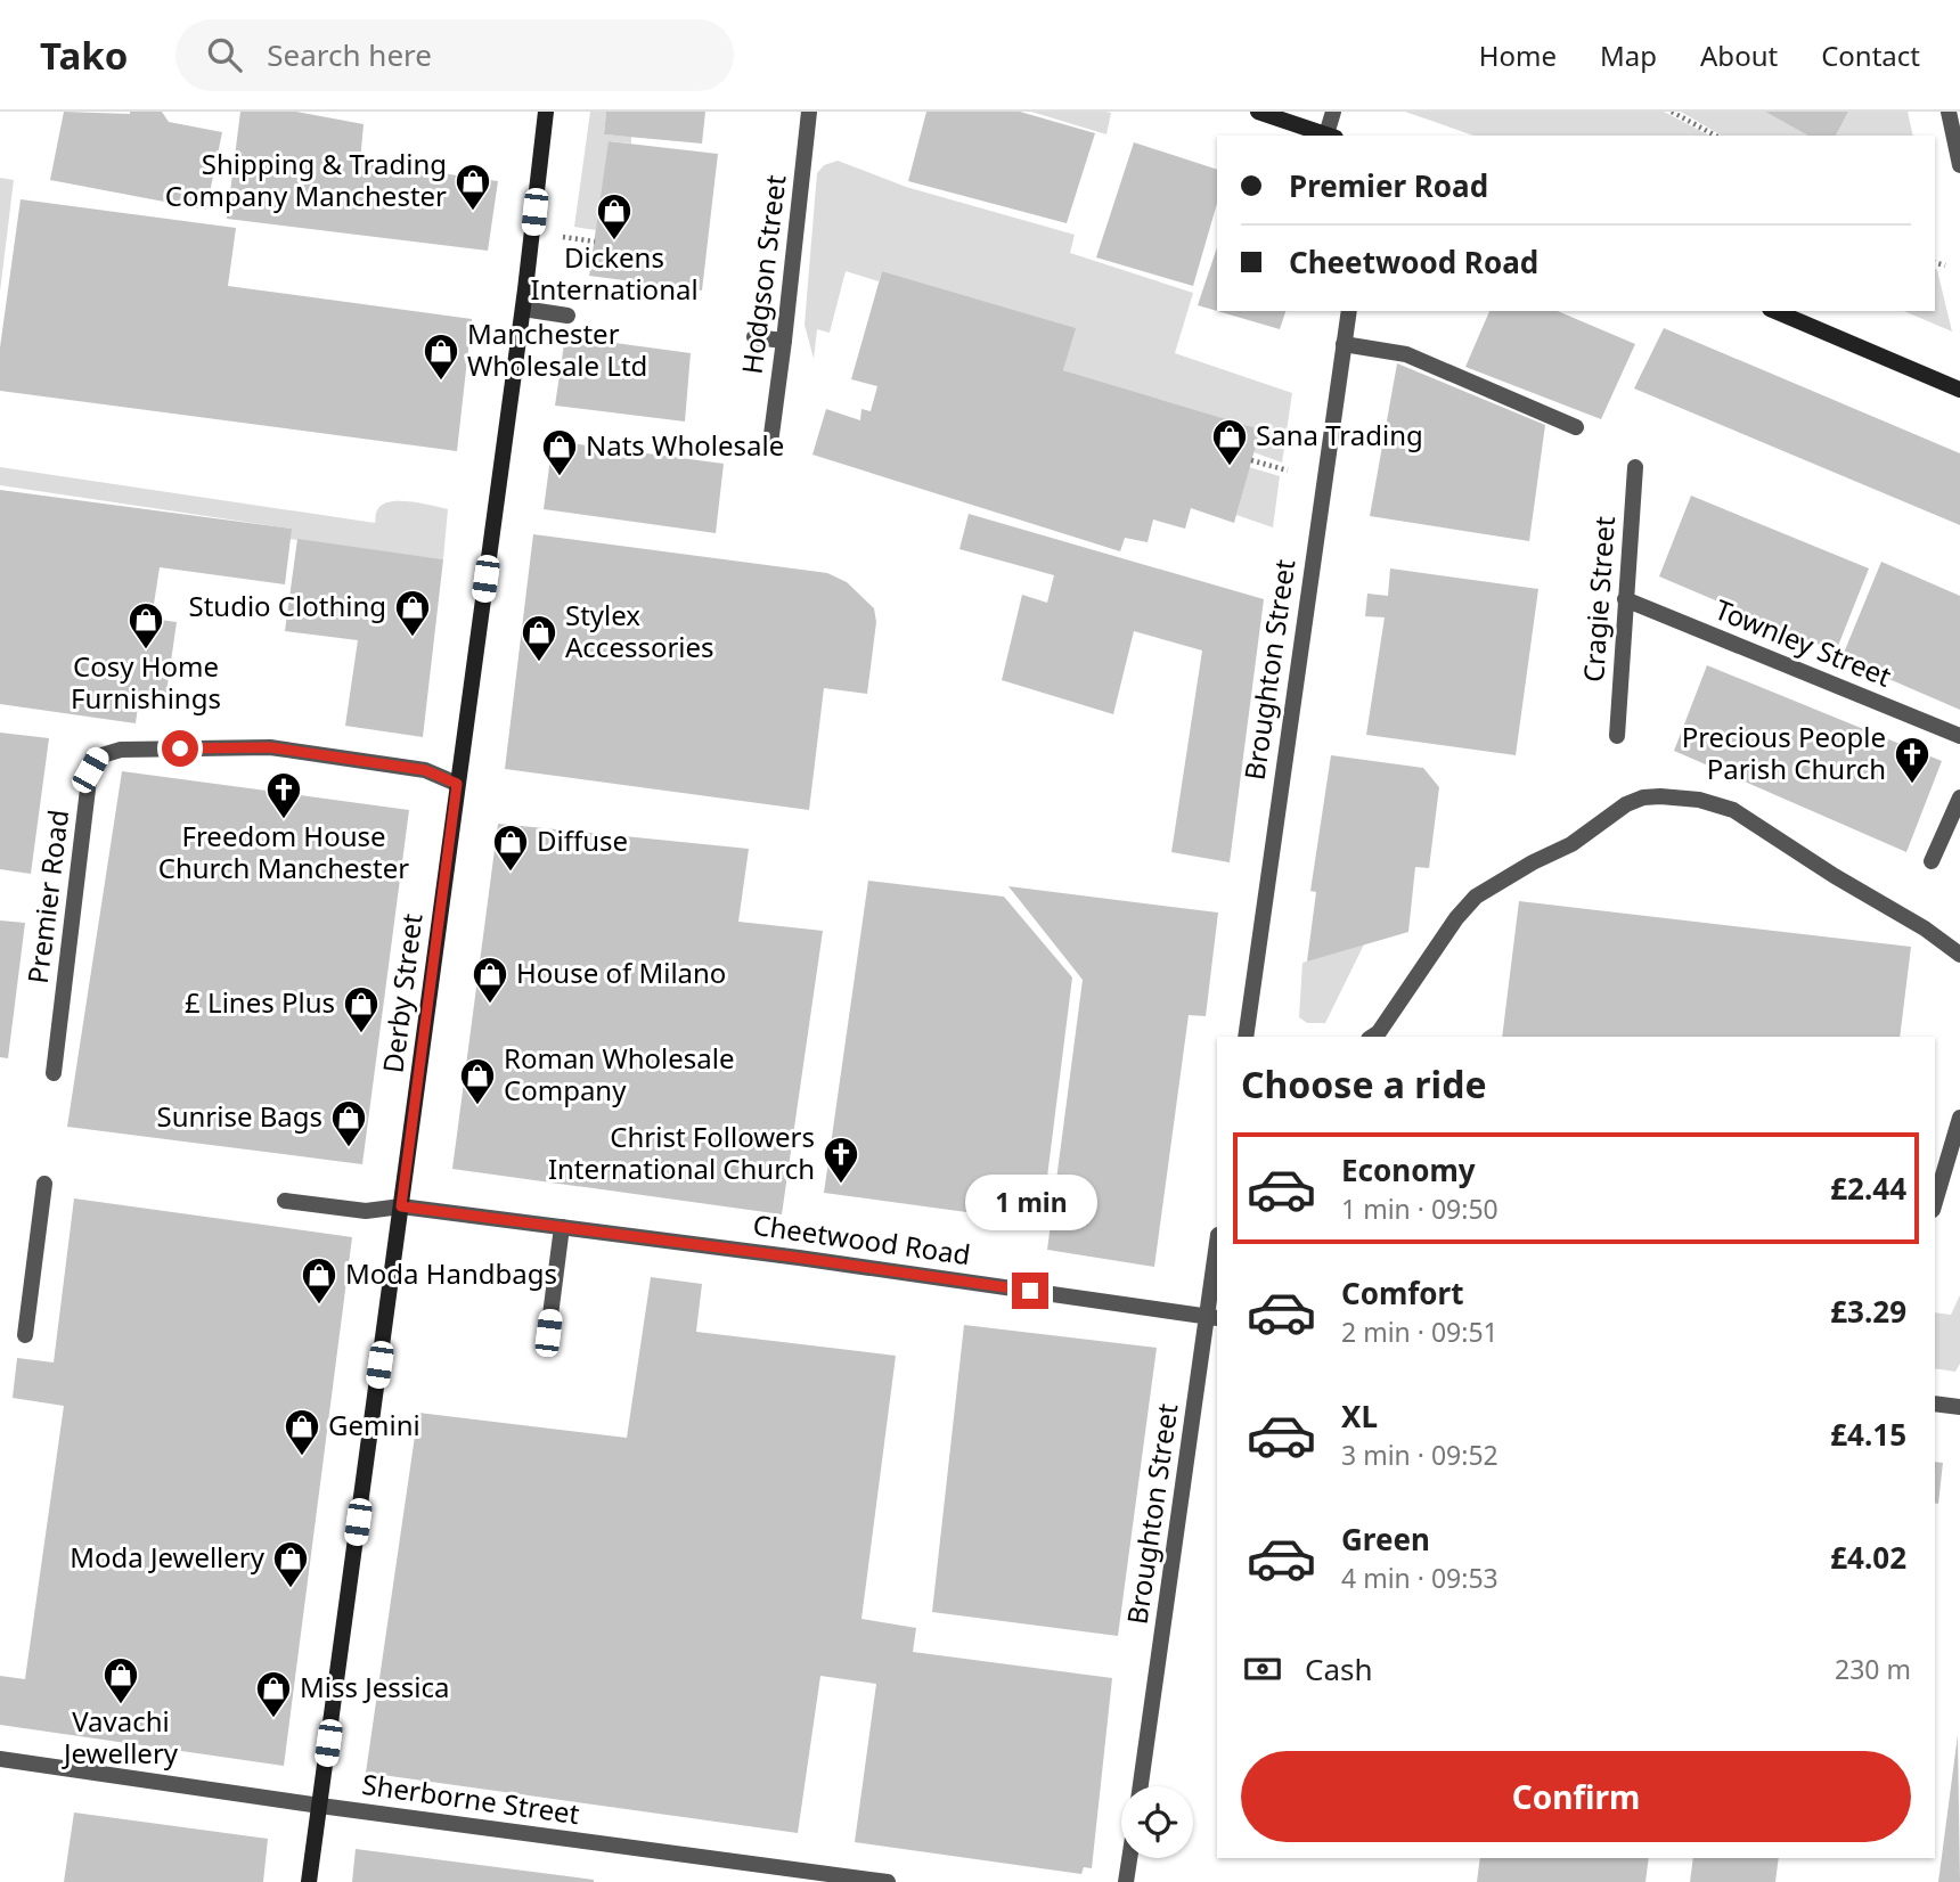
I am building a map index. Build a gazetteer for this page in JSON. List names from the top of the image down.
{
  "streets": {
    "street": [
      "Hodgson Street",
      "Cragie Street",
      "Townley Street",
      "Broughton Street",
      "Premier Road",
      "Derby Street",
      "Cheetwood Road",
      "Sherborne Street"
    ]
  },
  "crossings": [
    ["Cragie Street", "Townley Street"],
    ["Broughton Street", "Cheetwood Road"],
    ["Premier Road", "Derby Street"],
    ["Derby Street", "Cheetwood Road"],
    ["Derby Street", "Sherborne Street"]
  ],
  "places": {
    "shop": [
      "Shipping & Trading Company Manchester",
      "Dickens International",
      "Manchester Wholesale Ltd",
      "Sana Trading",
      "Nats Wholesale",
      "Studio Clothing",
      "Cosy Home Furnishings",
      "Stylex Accessories",
      "Diffuse",
      "House of Milano",
      "£ Lines Plus",
      "Roman Wholesale Company",
      "Sunrise Bags",
      "Moda Handbags",
      "Gemini",
      "Moda Jewellery",
      "Vavachi Jewellery",
      "Miss Jessica"
    ],
    "church": ["Precious People Parish Church", "Freedom House Church Manchester", "Christ Followers International Church"]
  },
  "page": {
    "header": "Tako",
    "search": "Search here",
    "nav": [
      "Home",
      "Map",
      "About",
      "Contact"
    ],
    "banner": ["Premier Road", "Cheetwood Road"],
    "heading": "Choose a ride",
    "list": [
      {
        "name": "Economy",
        "note": "1 min · 09:50",
        "value": "£2.44"
      },
      {
        "name": "Comfort",
        "note": "2 min · 09:51",
        "value": "£3.29"
      },
      {
        "name": "XL",
        "note": "3 min · 09:52",
        "value": "£4.15"
      },
      {
        "name": "Green",
        "note": "4 min · 09:53",
        "value": "£4.02"
      }
    ],
    "bubble": "1 min",
    "pay": ["Cash", "230 m"],
    "buttons": "Confirm"
  }
}
